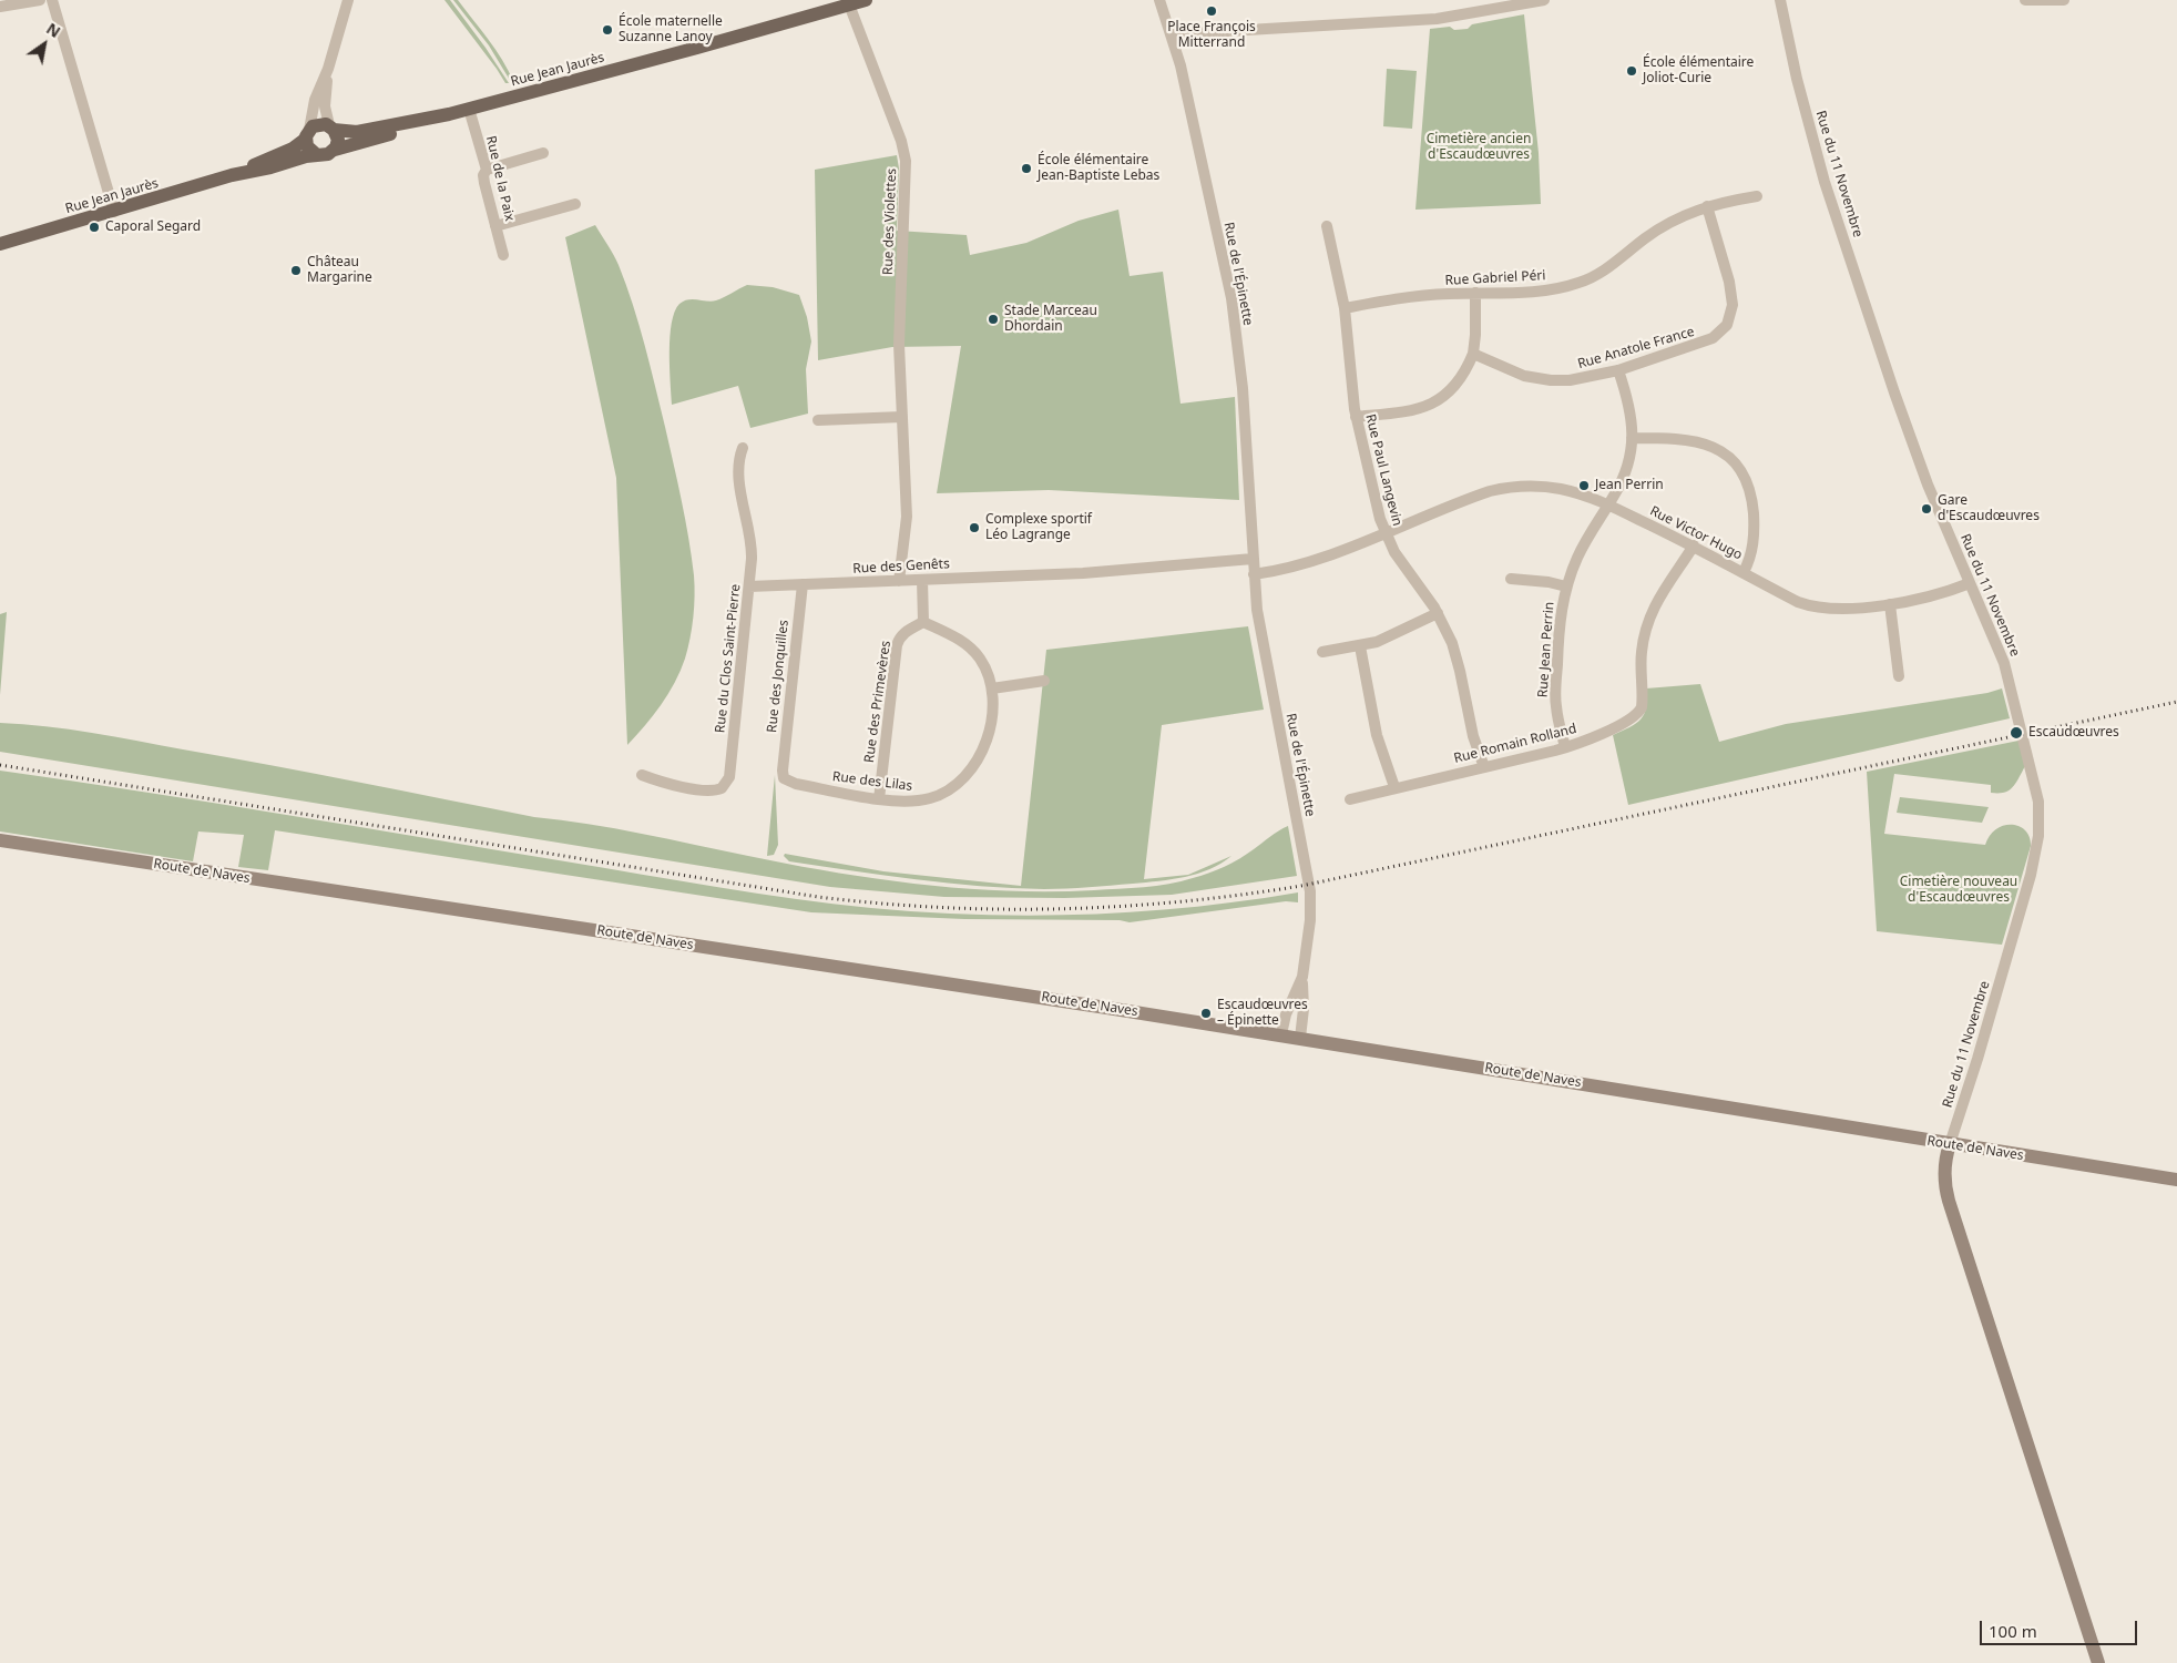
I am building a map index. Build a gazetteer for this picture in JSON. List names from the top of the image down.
{
  "streets": {
    "main road": ["Rue Jean Jaurès", "Route de Naves"],
    "street": [
      "Rue du 11 Novembre",
      "Rue de la Paix",
      "Rue des Violettes",
      "Rue de l'Épinette",
      "Rue Gabriel Péri",
      "Rue Anatole France",
      "Rue Paul Langevin",
      "Rue Victor Hugo",
      "Rue des Genêts",
      "Rue Jean Perrin",
      "Rue du Clos Saint-Pierre",
      "Rue des Jonquilles",
      "Rue des Primevères",
      "Rue Romain Rolland",
      "Rue des Lilas"
    ]
  },
  "crossings": [
    ["Rue Jean Jaurès", "Rue de la Paix"],
    ["Rue Jean Jaurès", "Rue des Violettes"],
    ["Rue du 11 Novembre", "Rue Victor Hugo"],
    ["Rue du 11 Novembre", "Route de Naves"],
    ["Rue des Violettes", "Rue des Genêts"],
    ["Rue de l'Épinette", "Rue Victor Hugo"],
    ["Rue de l'Épinette", "Rue des Genêts"],
    ["Rue de l'Épinette", "Route de Naves"],
    ["Rue Gabriel Péri", "Rue Anatole France"],
    ["Rue Gabriel Péri", "Rue Paul Langevin"],
    ["Rue Anatole France", "Rue Jean Perrin"],
    ["Rue Paul Langevin", "Rue Victor Hugo"],
    ["Rue Paul Langevin", "Rue Romain Rolland"],
    ["Rue Victor Hugo", "Rue Jean Perrin"],
    ["Rue Victor Hugo", "Rue Romain Rolland"],
    ["Rue des Genêts", "Rue du Clos Saint-Pierre"],
    ["Rue des Genêts", "Rue des Jonquilles"],
    ["Rue Jean Perrin", "Rue Romain Rolland"],
    ["Rue des Jonquilles", "Rue des Lilas"],
    ["Rue des Primevères", "Rue des Lilas"]
  ],
  "parks": ["Cimetière ancien d'Escaudœuvres", "Cimetière nouveau d'Escaudœuvres"],
  "places": [
    "Place François Mitterrand",
    "École maternelle Suzanne Lanoy",
    "École élémentaire Joliot-Curie",
    "École élémentaire Jean-Baptiste Lebas",
    "Caporal Segard",
    "Château Margarine",
    "Stade Marceau Dhordain",
    "Jean Perrin",
    "Gare d'Escaudœuvres",
    "Complexe sportif Léo Lagrange",
    "Escaudœuvres",
    "Escaudœuvres – Épinette"
  ],
  "scale_bar": "100 m",
  "north": "top right"
}
